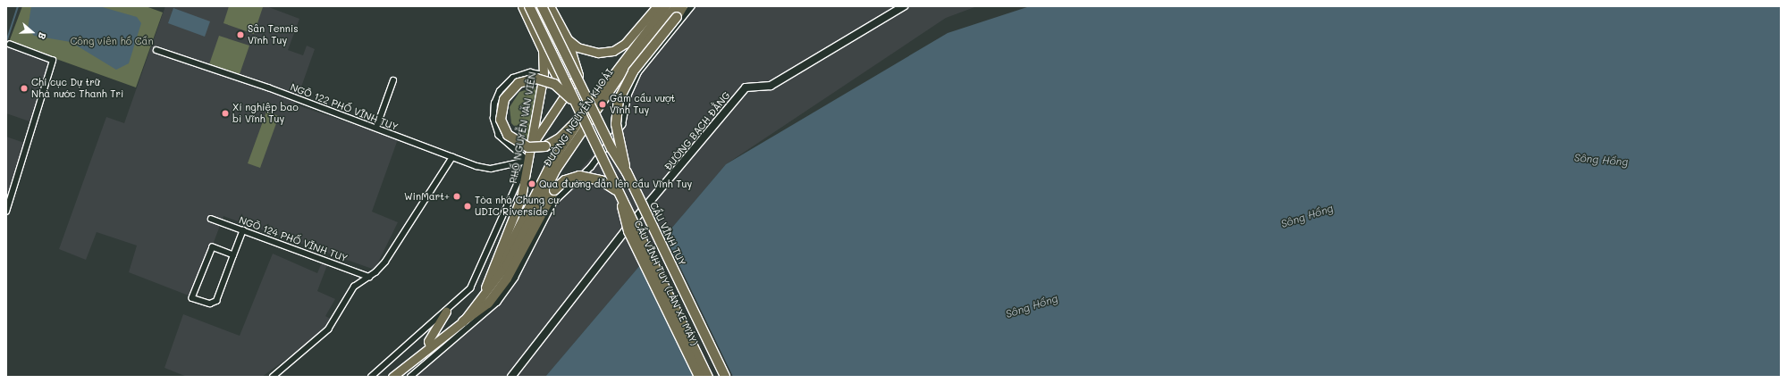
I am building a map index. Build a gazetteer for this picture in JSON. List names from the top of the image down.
{
  "streets": {
    "highway": ["CẦU VĨNH TUY", "CẦU VĨNH TUY (LÀN XE MÁY)"],
    "main road": ["ĐƯỜNG NGUYỄN KHOÁI", "PHỐ NGUYỄN VĂN VIÊN"],
    "street": ["NGÕ 122 PHỐ VĨNH TUY", "ĐƯỜNG BẠCH ĐẰNG", "NGÕ 124 PHỐ VĨNH TUY"]
  },
  "crossings": [
    ["NGÕ 122 PHỐ VĨNH TUY", "PHỐ NGUYỄN VĂN VIÊN"],
    ["ĐƯỜNG NGUYỄN KHOÁI", "PHỐ NGUYỄN VĂN VIÊN"],
    ["CẦU VĨNH TUY", "CẦU VĨNH TUY (LÀN XE MÁY)"]
  ],
  "water": ["Sông Hồng"],
  "parks": ["Công viên hồ Cần"],
  "places": [
    "Sân Tennis Vĩnh Tuy",
    "Chi cục Dự trữ Nhà nước Thanh Trì",
    "Gầm cầu vượt Vĩnh Tuy",
    "Xí nghiệp bao bì Vĩnh Tuy",
    "Qua đường dẫn lên cầu Vĩnh Tuy",
    "WinMart+",
    "Tòa nhà Chung cư UDIC Riverside 1"
  ],
  "north": "right"
}
